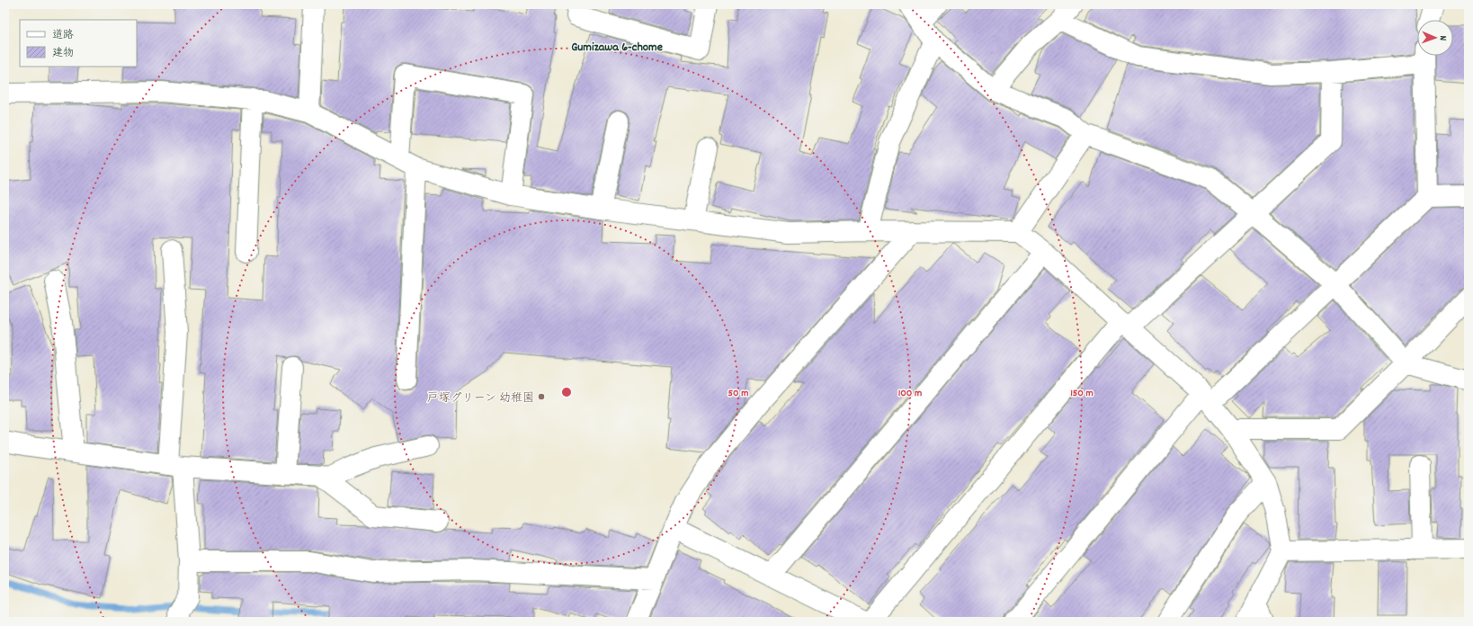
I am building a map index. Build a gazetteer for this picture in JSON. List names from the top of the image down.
{
  "districts": ["Gumizawa 6-chome"],
  "places": ["戸塚グリーン 幼稚園"],
  "legend": ["道路", "建物"],
  "north": "right",
  "rings": ["50 m", "100 m", "150 m"]
}
